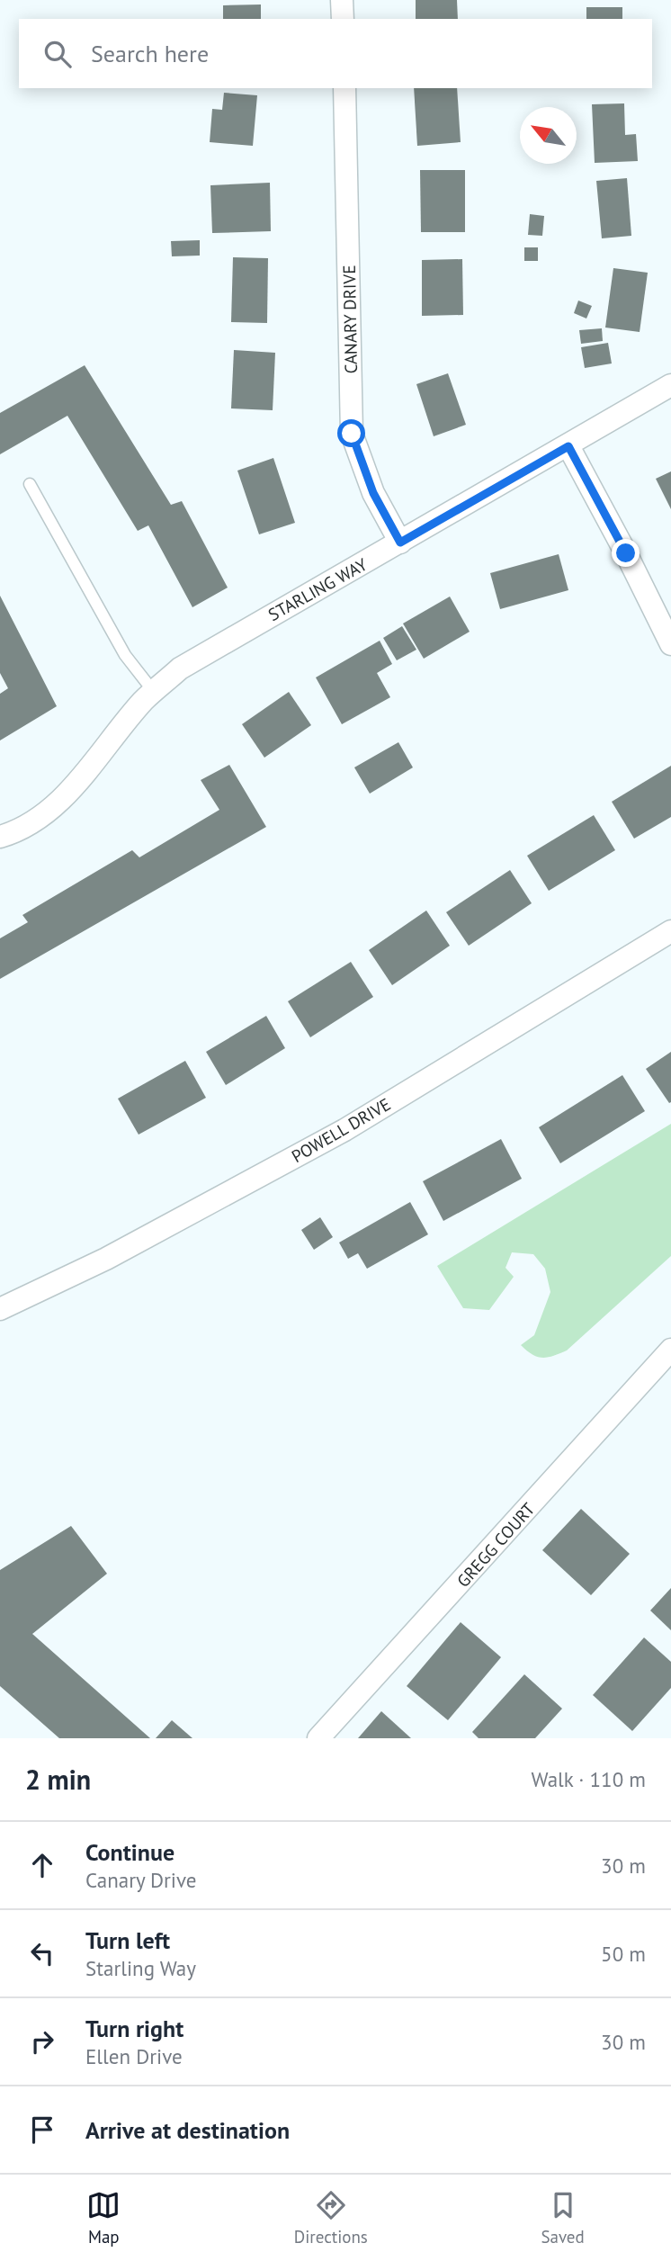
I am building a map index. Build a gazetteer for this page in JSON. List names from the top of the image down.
{
  "streets": {
    "street": [
      "CANARY DRIVE",
      "STARLING WAY",
      "POWELL DRIVE",
      "GREGG COURT"
    ]
  },
  "crossings": [
    ["CANARY DRIVE", "STARLING WAY"]
  ],
  "north": "top left",
  "page": {
    "search": "Search here",
    "heading": ["2 min", "Walk · 110 m"],
    "list": [
      ["Continue", "Canary Drive", "30 m"],
      ["Turn left", "Starling Way", "50 m"],
      ["Turn right", "Ellen Drive", "30 m"],
      "Arrive at destination"
    ],
    "nav": ["Map", "Directions", "Saved"]
  }
}
